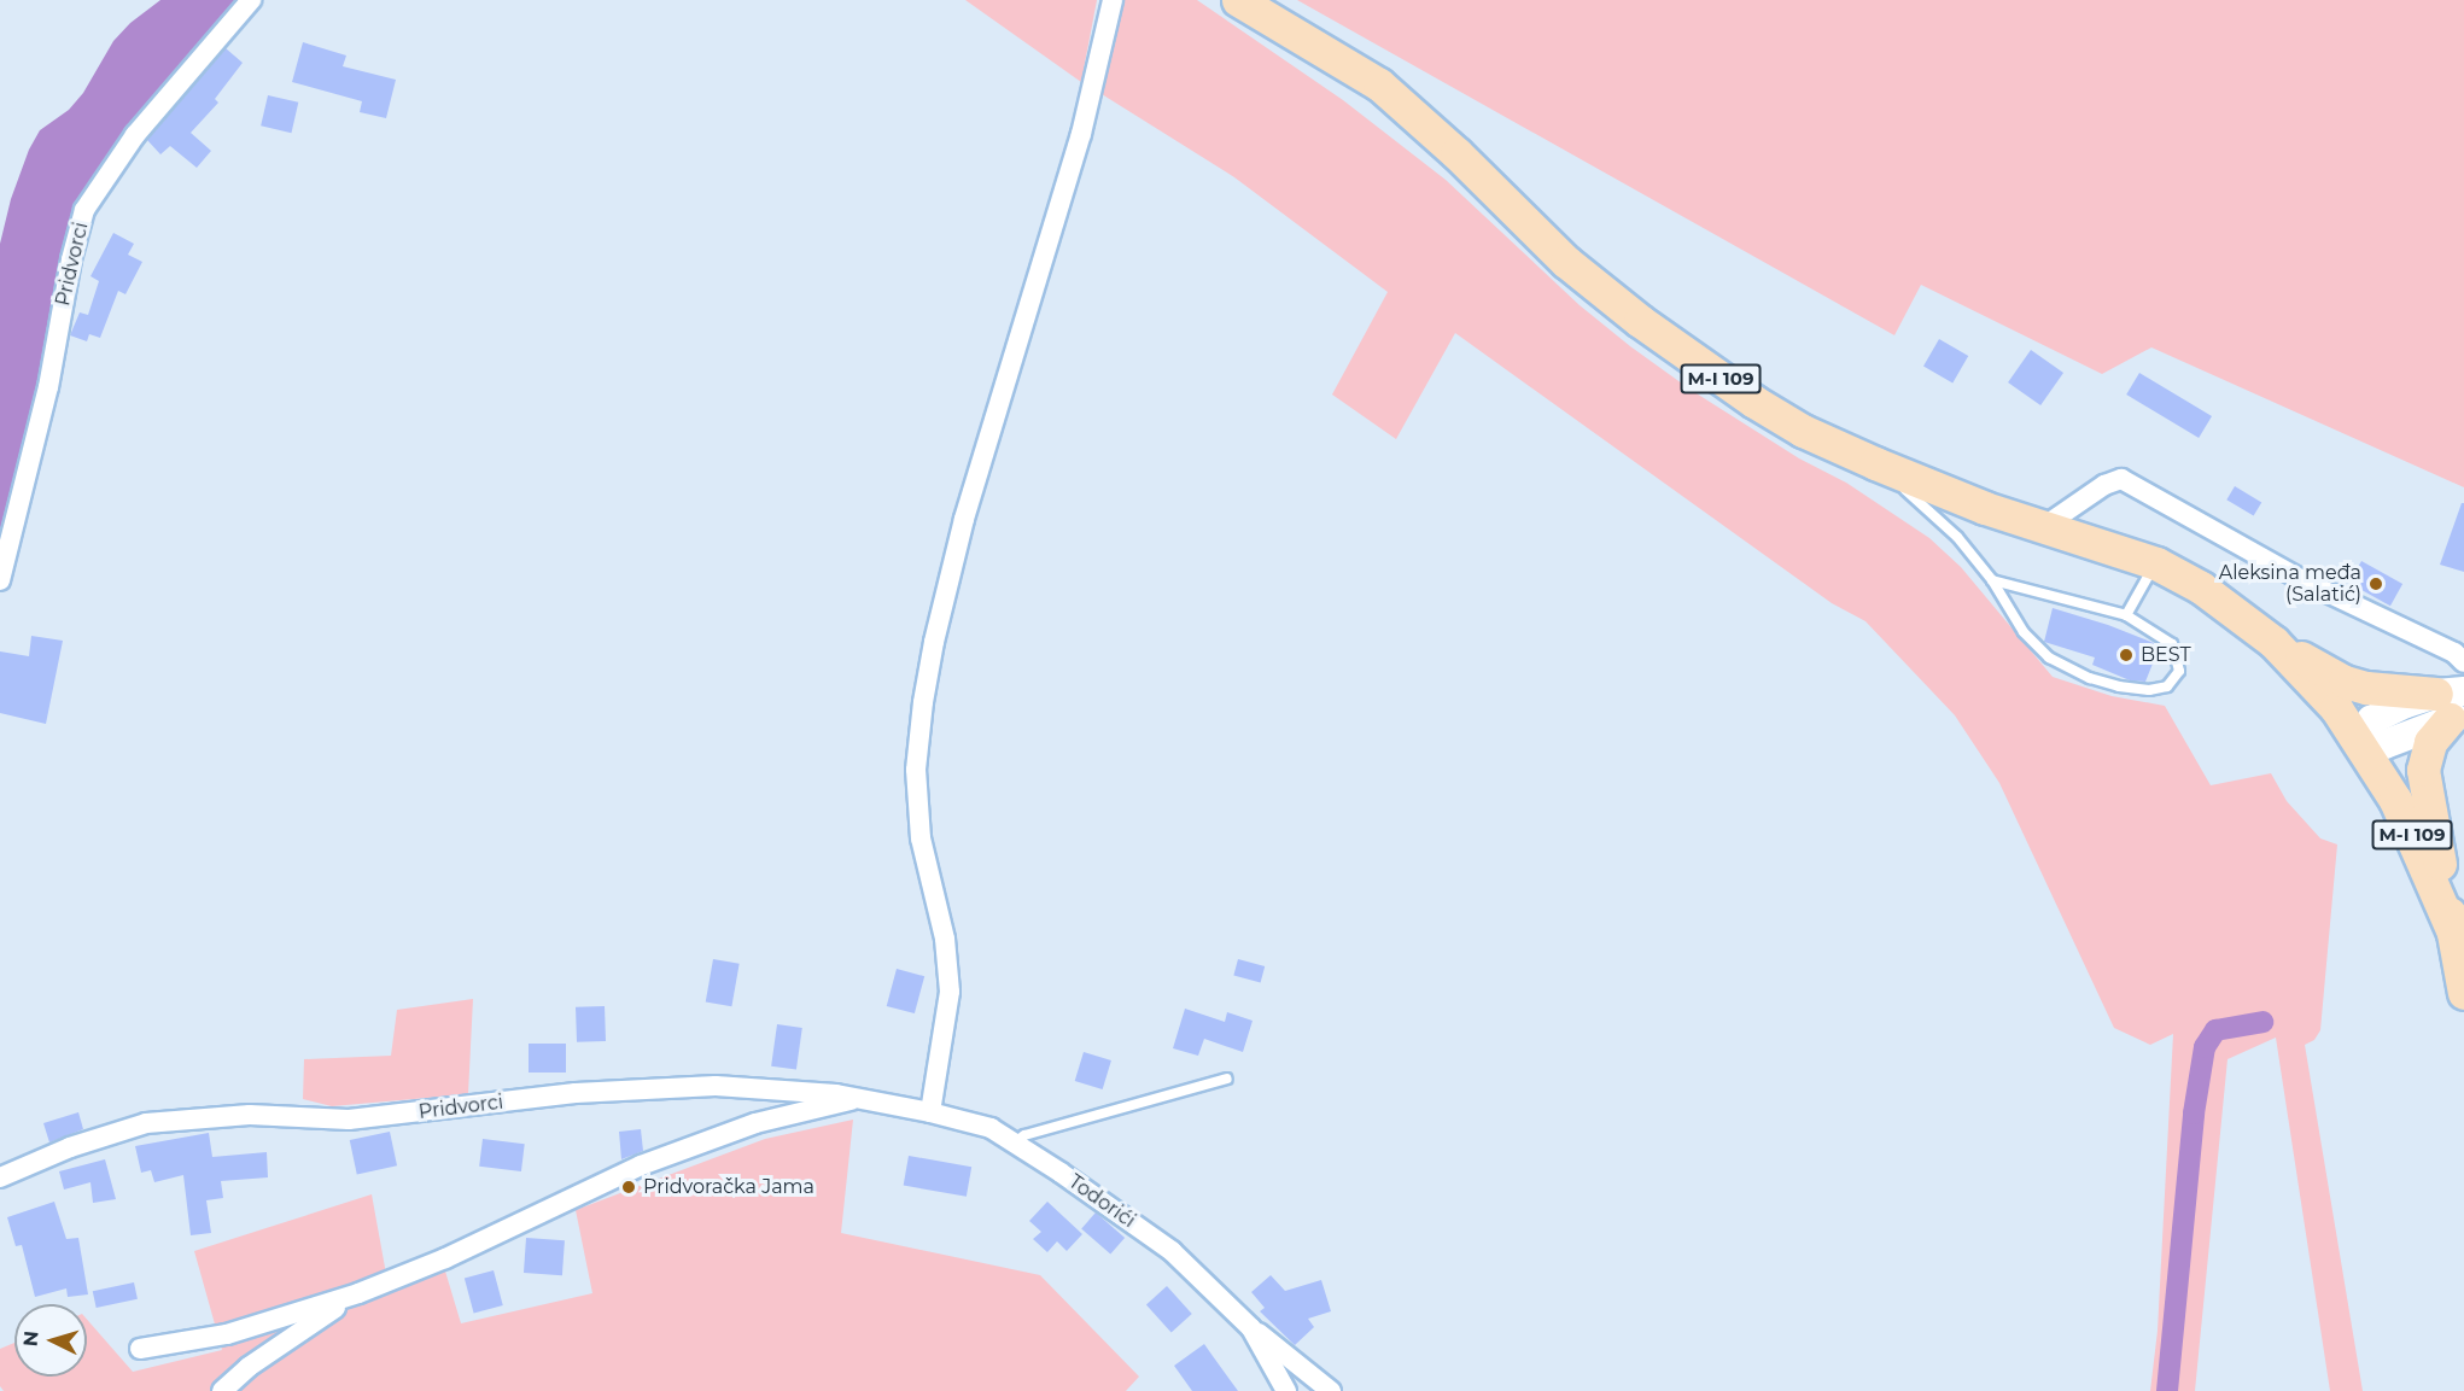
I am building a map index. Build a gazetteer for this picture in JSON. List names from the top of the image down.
{
  "streets": {
    "main road": ["M-I 109"],
    "street": ["Pridvorci", "Todorići"]
  },
  "crossings": [
    ["Pridvorci", "Todorići"]
  ],
  "places": ["Aleksina međa (Salatić)", "BEST", "Pridvoračka Jama"],
  "north": "left"
}
